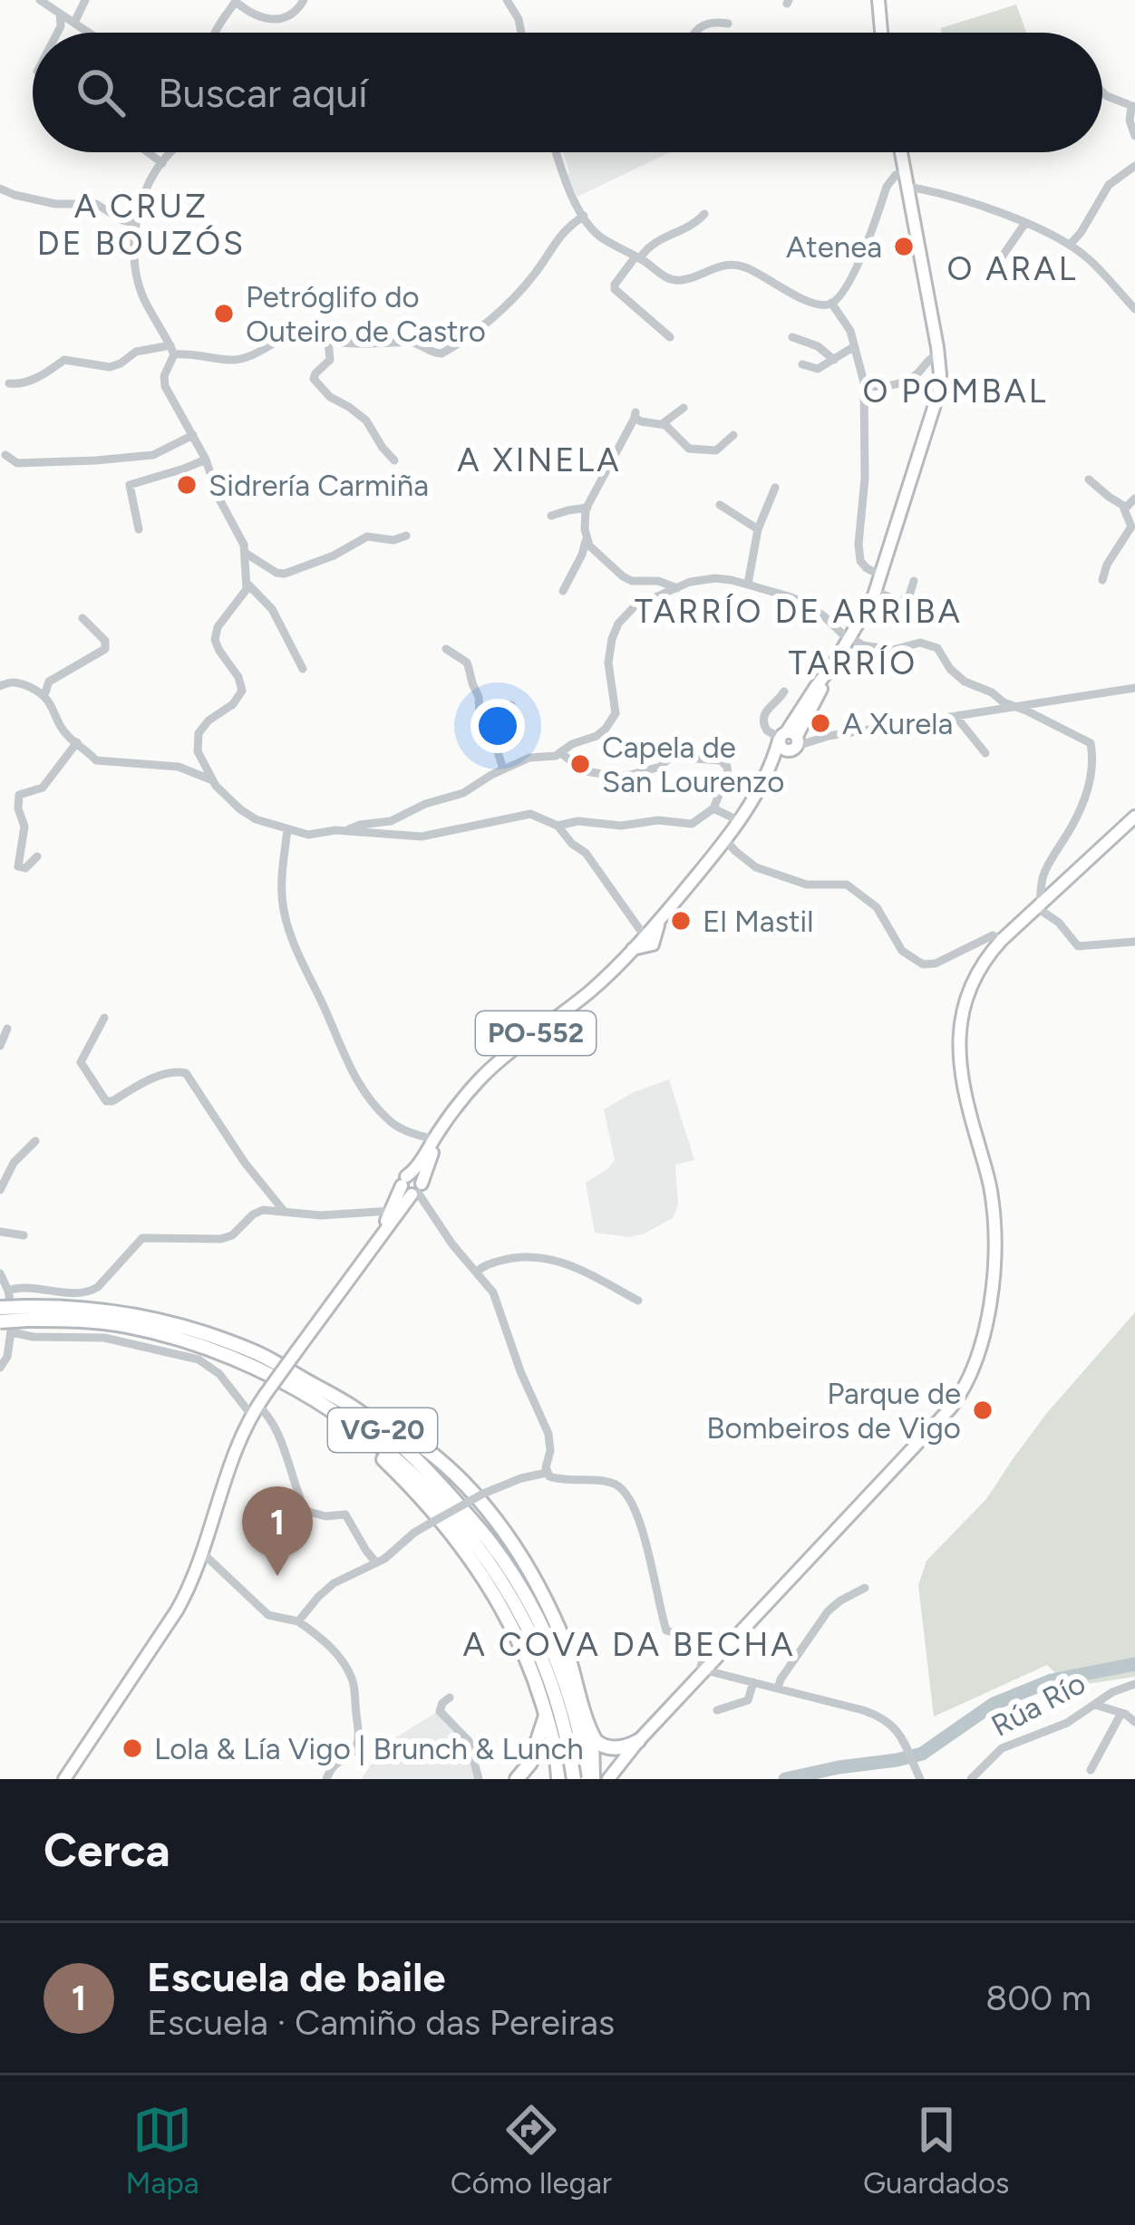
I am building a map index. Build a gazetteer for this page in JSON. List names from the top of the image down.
{
  "streets": {
    "highway": ["VG-20"],
    "main road": ["PO-552"],
    "street": ["Rúa Río"]
  },
  "districts": [
    "A CRUZ DE BOUZÓS",
    "O ARAL",
    "O POMBAL",
    "A XINELA",
    "TARRÍO DE ARRIBA",
    "TARRÍO",
    "A COVA DA BECHA"
  ],
  "places": [
    "Atenea",
    "Petróglifo do Outeiro de Castro",
    "Sidrería Carmiña",
    "A Xurela",
    "Capela de San Lourenzo",
    "El Mastil",
    "Parque de Bombeiros de Vigo",
    "Lola & Lía Vigo | Brunch & Lunch"
  ],
  "page": {
    "search": "Buscar aquí",
    "pins": "1",
    "heading": "Cerca",
    "list": [
      {
        "mark": "1",
        "name": "Escuela de baile",
        "note": "Escuela · Camiño das Pereiras",
        "value": "800 m"
      }
    ],
    "nav": ["Mapa", "Cómo llegar", "Guardados"]
  }
}
